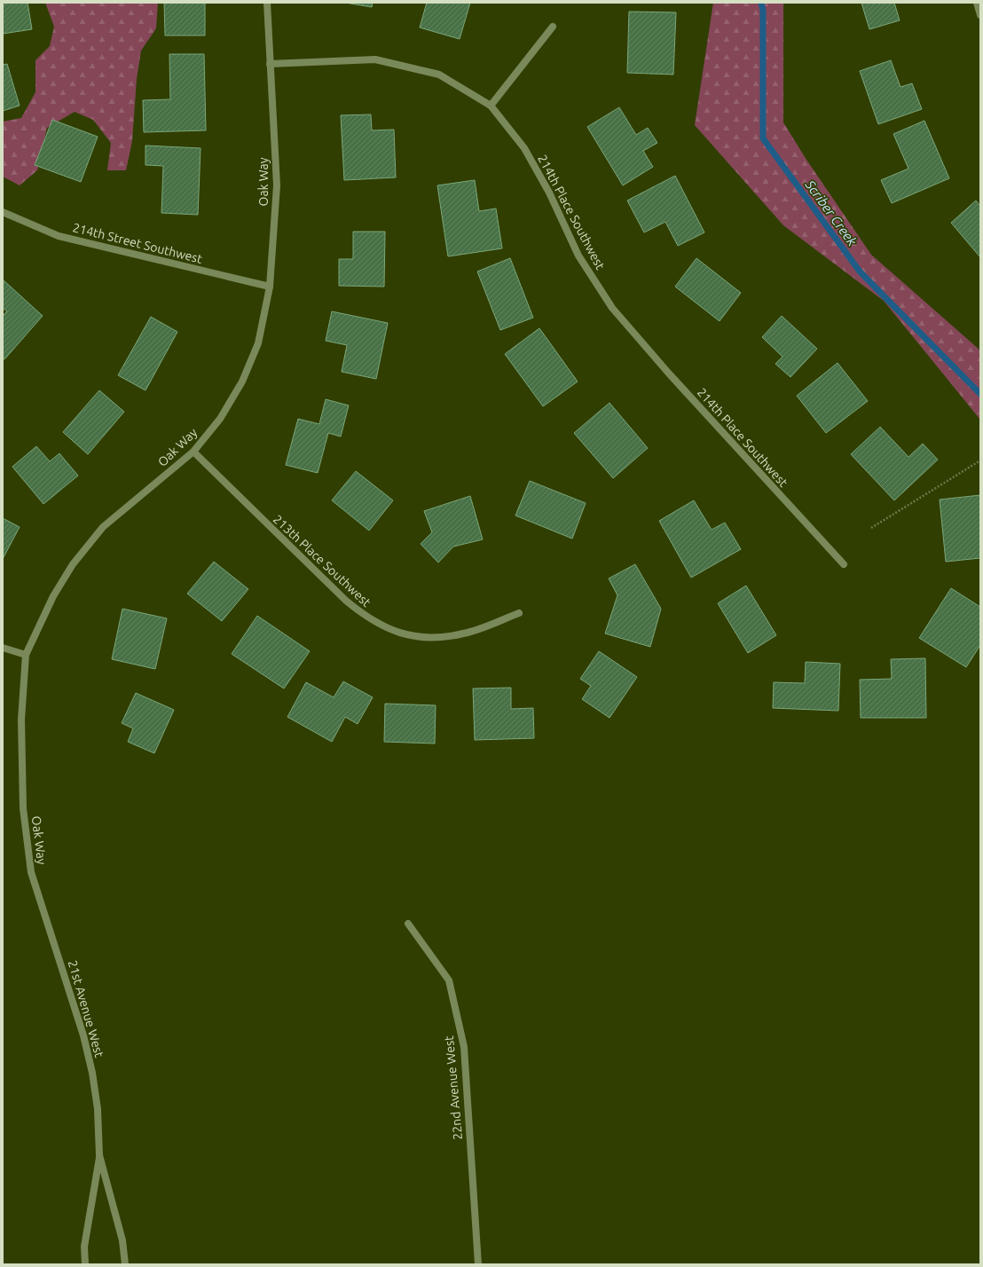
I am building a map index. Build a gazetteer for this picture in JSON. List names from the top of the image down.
{
  "streets": {
    "street": [
      "Oak Way",
      "214th Place Southwest",
      "214th Street Southwest",
      "213th Place Southwest",
      "21st Avenue West",
      "22nd Avenue West"
    ]
  },
  "crossings": [
    ["Oak Way", "214th Place Southwest"],
    ["Oak Way", "214th Street Southwest"],
    ["Oak Way", "213th Place Southwest"],
    ["Oak Way", "21st Avenue West"]
  ],
  "water": ["Scriber Creek"]
}
